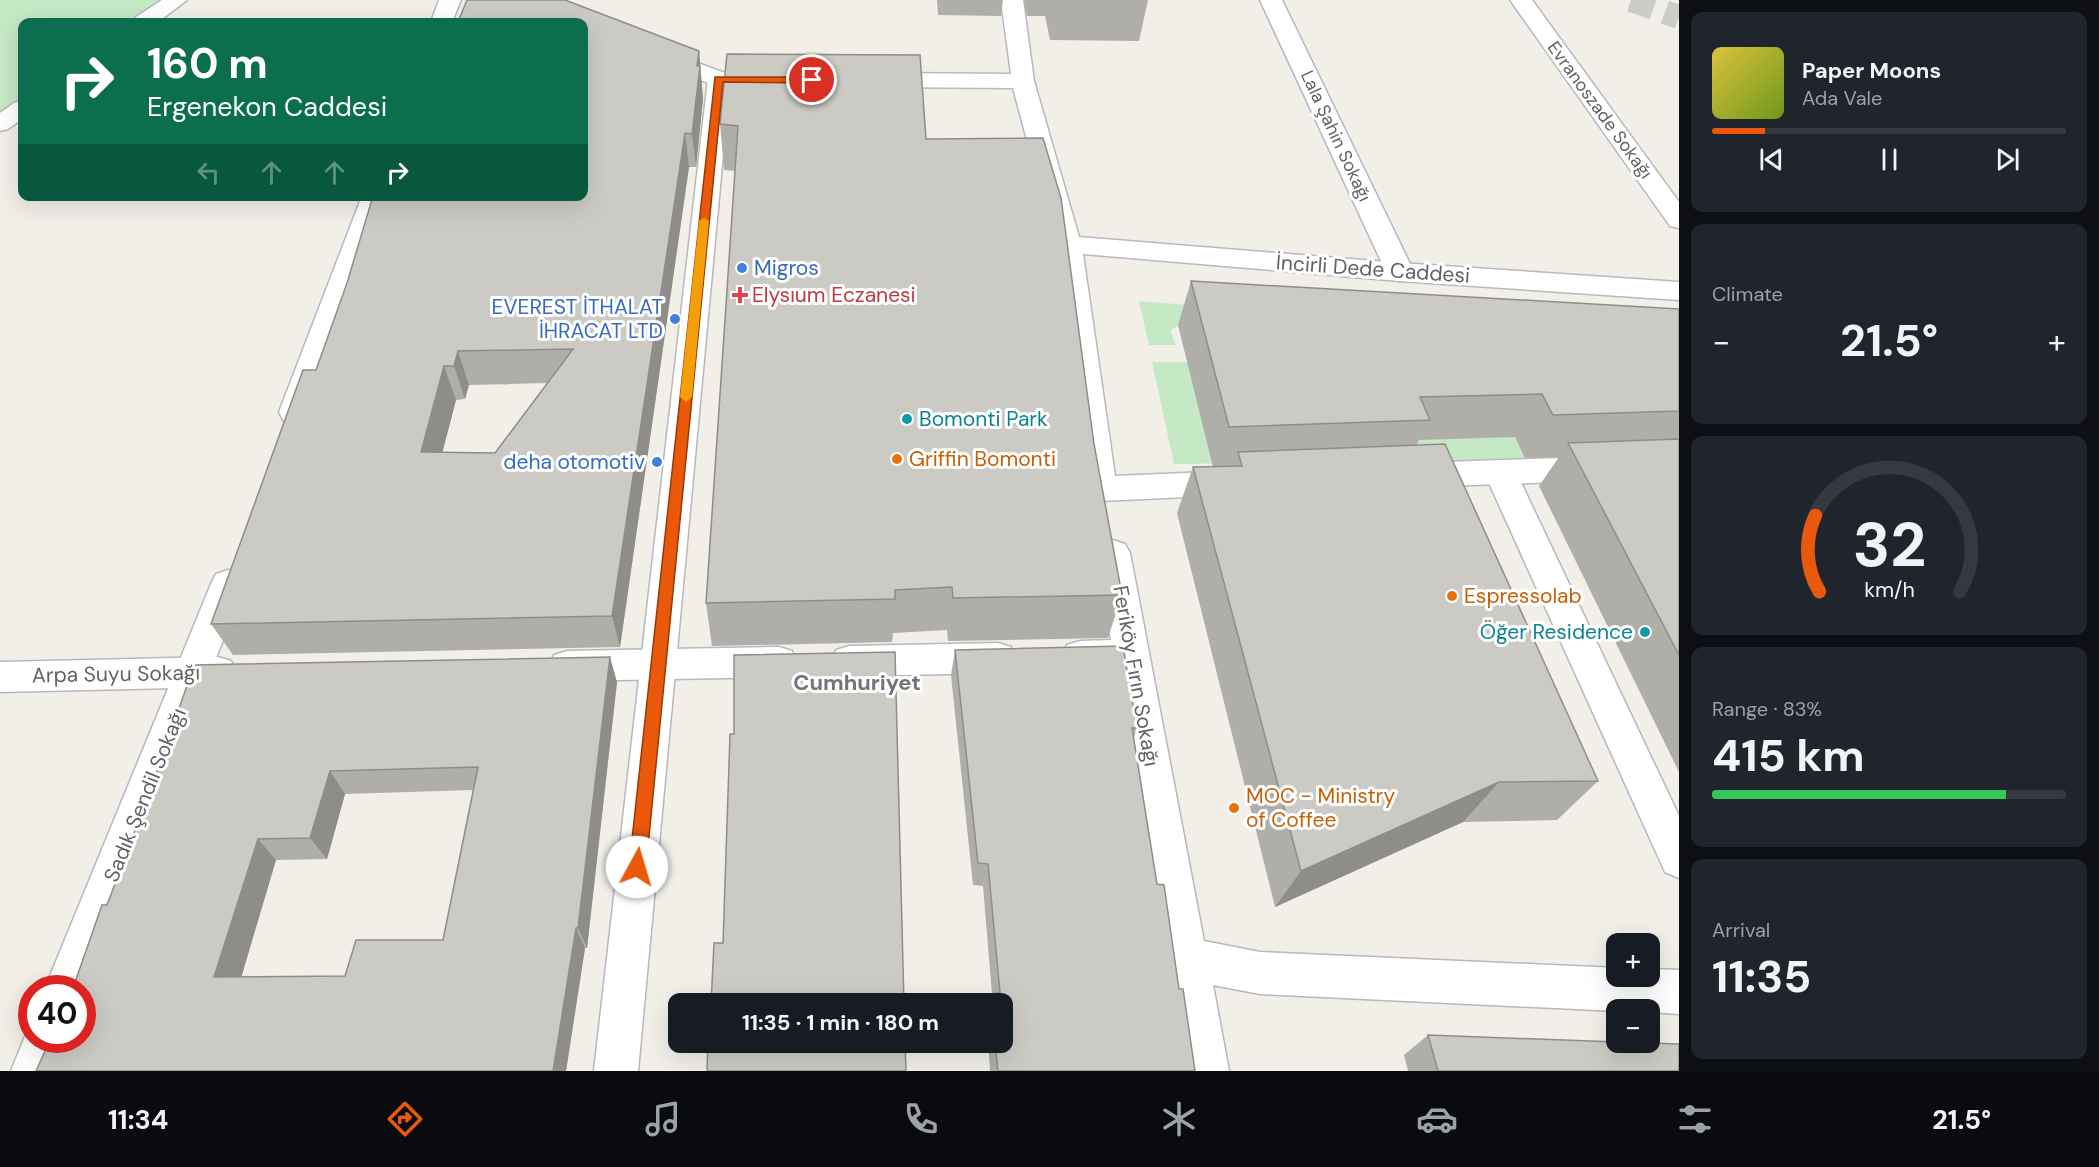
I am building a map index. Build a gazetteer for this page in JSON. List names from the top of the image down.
{
  "streets": {
    "street": [
      "Evranoszade Sokağı",
      "Lala Şahin Sokağı",
      "İncirli Dede Caddesi",
      "Arpa Suyu Sokağı",
      "Feriköy Fırın Sokağı",
      "Sadık Şendil Sokağı"
    ]
  },
  "crossings": [
    ["Lala Şahin Sokağı", "İncirli Dede Caddesi"],
    ["İncirli Dede Caddesi", "Feriköy Fırın Sokağı"],
    ["Arpa Suyu Sokağı", "Sadık Şendil Sokağı"]
  ],
  "districts": ["Cumhuriyet"],
  "places": {
    "other": [
      "Migros",
      "EVEREST İTHALAT İHRACAT LTD",
      "Bomonti Park",
      "Griffin Bomonti",
      "deha otomotiv",
      "Espressolab",
      "Öğer Residence",
      "MOC - Ministry of Coffee"
    ],
    "health": ["Elysıum Eczanesi"]
  },
  "page": {
    "turn": ["160 m", "Ergenekon Caddesi"],
    "song": ["Paper Moons", "Ada Vale"],
    "tile": [
      "Climate",
      ["Range · 83%", "415 km"],
      ["Arrival", "11:35"]
    ],
    "heat": ["−", "21.5°", "+"],
    "map_buttons": ["+", "−"],
    "limit": "40",
    "trip": "11:35 · 1 min · 180 m",
    "tabs": ["11:34", "21.5°"],
    "gauge": ["32", "km/h"]
  }
}
